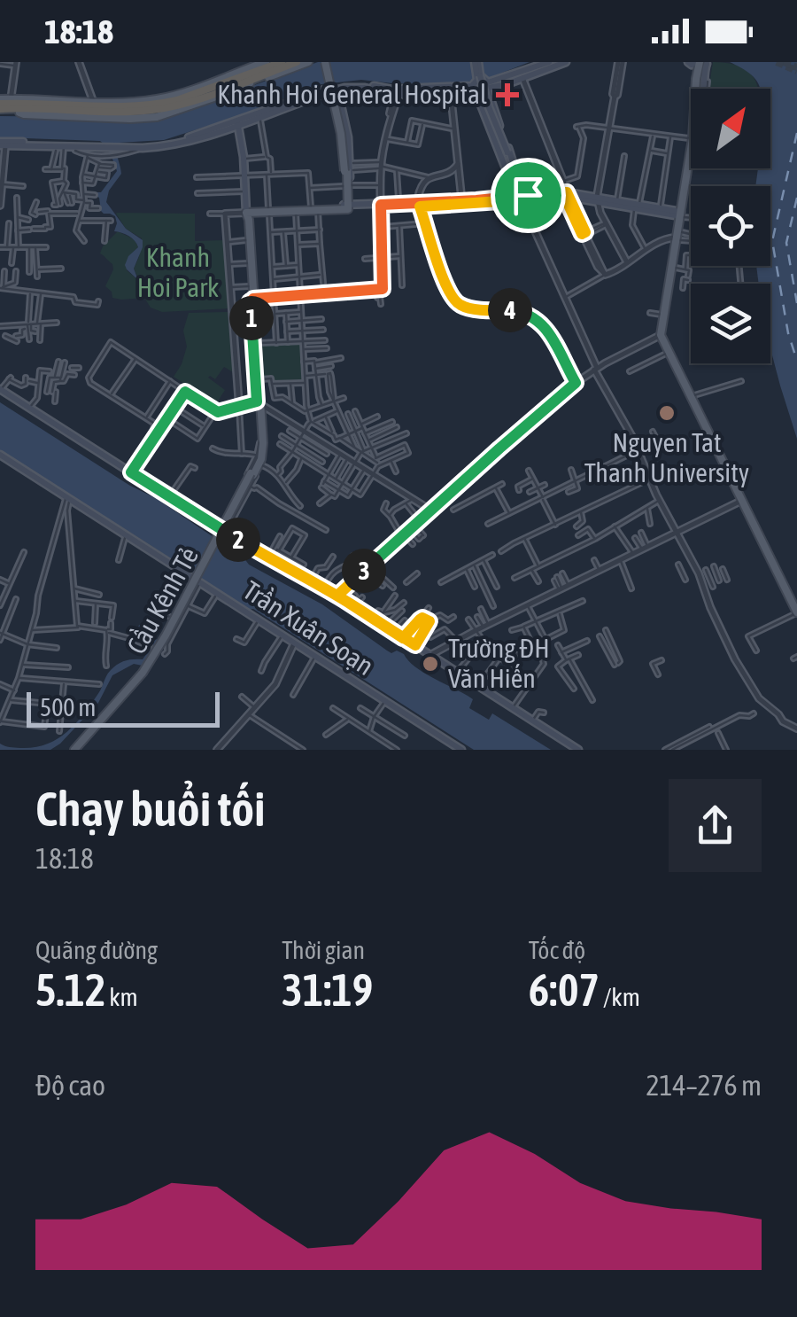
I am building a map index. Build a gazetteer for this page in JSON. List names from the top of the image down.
{
  "streets": {
    "main road": ["Cầu Kênh Tẻ", "Trần Xuân Soạn"]
  },
  "parks": ["Khanh Hoi Park"],
  "places": {
    "health": ["Khanh Hoi General Hospital"],
    "other": ["Nguyen Tat Thanh University", "Trường ĐH Văn Hiến"]
  },
  "scale_bar": "500 m",
  "north": "top right",
  "page": {
    "status": "18:18",
    "pins": [
      "4",
      "1",
      "2",
      "3"
    ],
    "scale": "500 m",
    "heading": ["Chạy buổi tối", "18:18"],
    "stats": [
      ["Quãng đường", "5.12 km"],
      ["Thời gian", "31:19"],
      ["Tốc độ", "6:07 /km"]
    ],
    "chart": ["Độ cao", "214–276 m"]
  }
}
